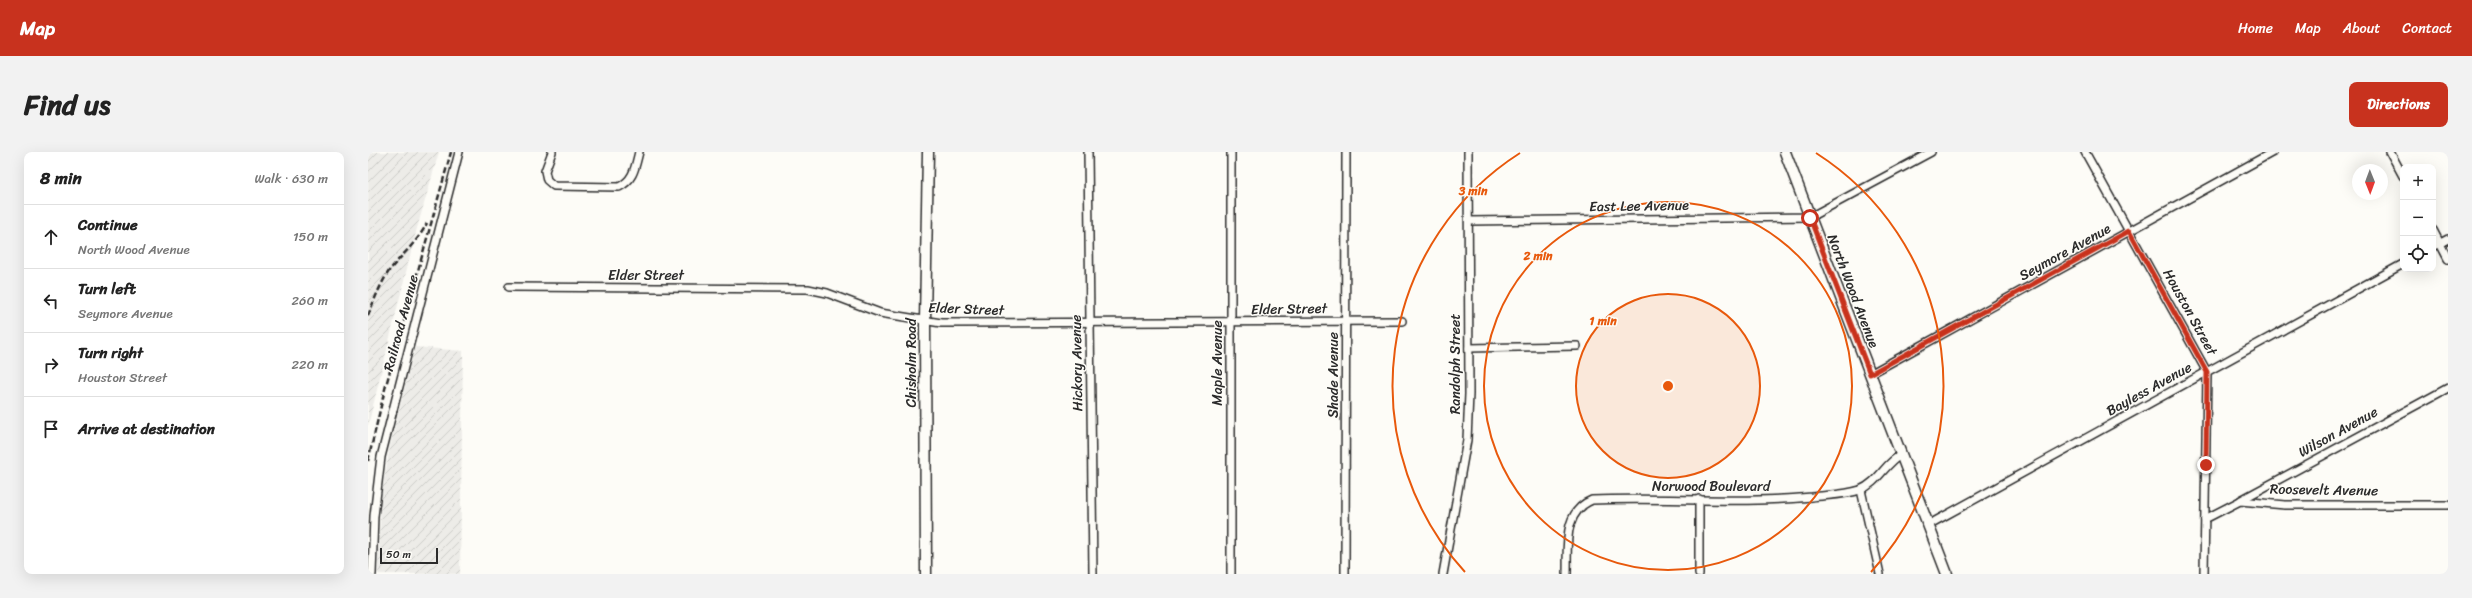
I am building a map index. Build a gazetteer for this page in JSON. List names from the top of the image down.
{
  "streets": {
    "main road": ["North Wood Avenue", "Chisholm Road"],
    "street": [
      "East Lee Avenue",
      "Seymore Avenue",
      "Elder Street",
      "Houston Street",
      "Railroad Avenue",
      "Hickory Avenue",
      "Maple Avenue",
      "Randolph Street",
      "Shade Avenue",
      "Bayless Avenue",
      "Wilson Avenue",
      "Norwood Boulevard",
      "Roosevelt Avenue"
    ]
  },
  "crossings": [
    ["East Lee Avenue", "North Wood Avenue"],
    ["East Lee Avenue", "Randolph Street"],
    ["Seymore Avenue", "North Wood Avenue"],
    ["Seymore Avenue", "Houston Street"],
    ["Elder Street", "Chisholm Road"],
    ["Elder Street", "Hickory Avenue"],
    ["Elder Street", "Maple Avenue"],
    ["Elder Street", "Shade Avenue"],
    ["North Wood Avenue", "Bayless Avenue"],
    ["North Wood Avenue", "Norwood Boulevard"],
    ["Houston Street", "Bayless Avenue"],
    ["Wilson Avenue", "Roosevelt Avenue"]
  ],
  "scale_bar": "50 m",
  "north": "bottom",
  "page": {
    "header": "Map",
    "nav": [
      "Home",
      "Map",
      "About",
      "Contact"
    ],
    "title": "Find us",
    "buttons": "Directions",
    "heading": ["8 min", "Walk · 630 m"],
    "map_buttons": ["+", "−"],
    "list": [
      ["Continue", "North Wood Avenue", "150 m"],
      ["Turn left", "Seymore Avenue", "260 m"],
      ["Turn right", "Houston Street", "220 m"],
      "Arrive at destination"
    ],
    "scale": "50 m"
  },
  "rings": ["3 min", "2 min", "1 min"]
}
